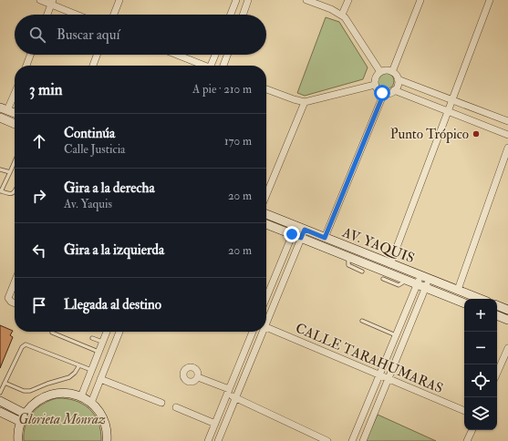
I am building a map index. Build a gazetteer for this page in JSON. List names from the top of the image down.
{
  "streets": {
    "street": ["AV. YAQUIS", "CALLE TARAHUMARAS"]
  },
  "parks": ["Glorieta Monraz"],
  "places": ["Punto Trópico"],
  "page": {
    "search": "Buscar aquí",
    "heading": ["3 min", "A pie · 210 m"],
    "list": [
      ["Continúa", "Calle Justicia", "170 m"],
      ["Gira a la derecha", "Av. Yaquis", "20 m"],
      ["Gira a la izquierda", "20 m"],
      "Llegada al destino"
    ],
    "map_buttons": ["+", "−"]
  }
}
